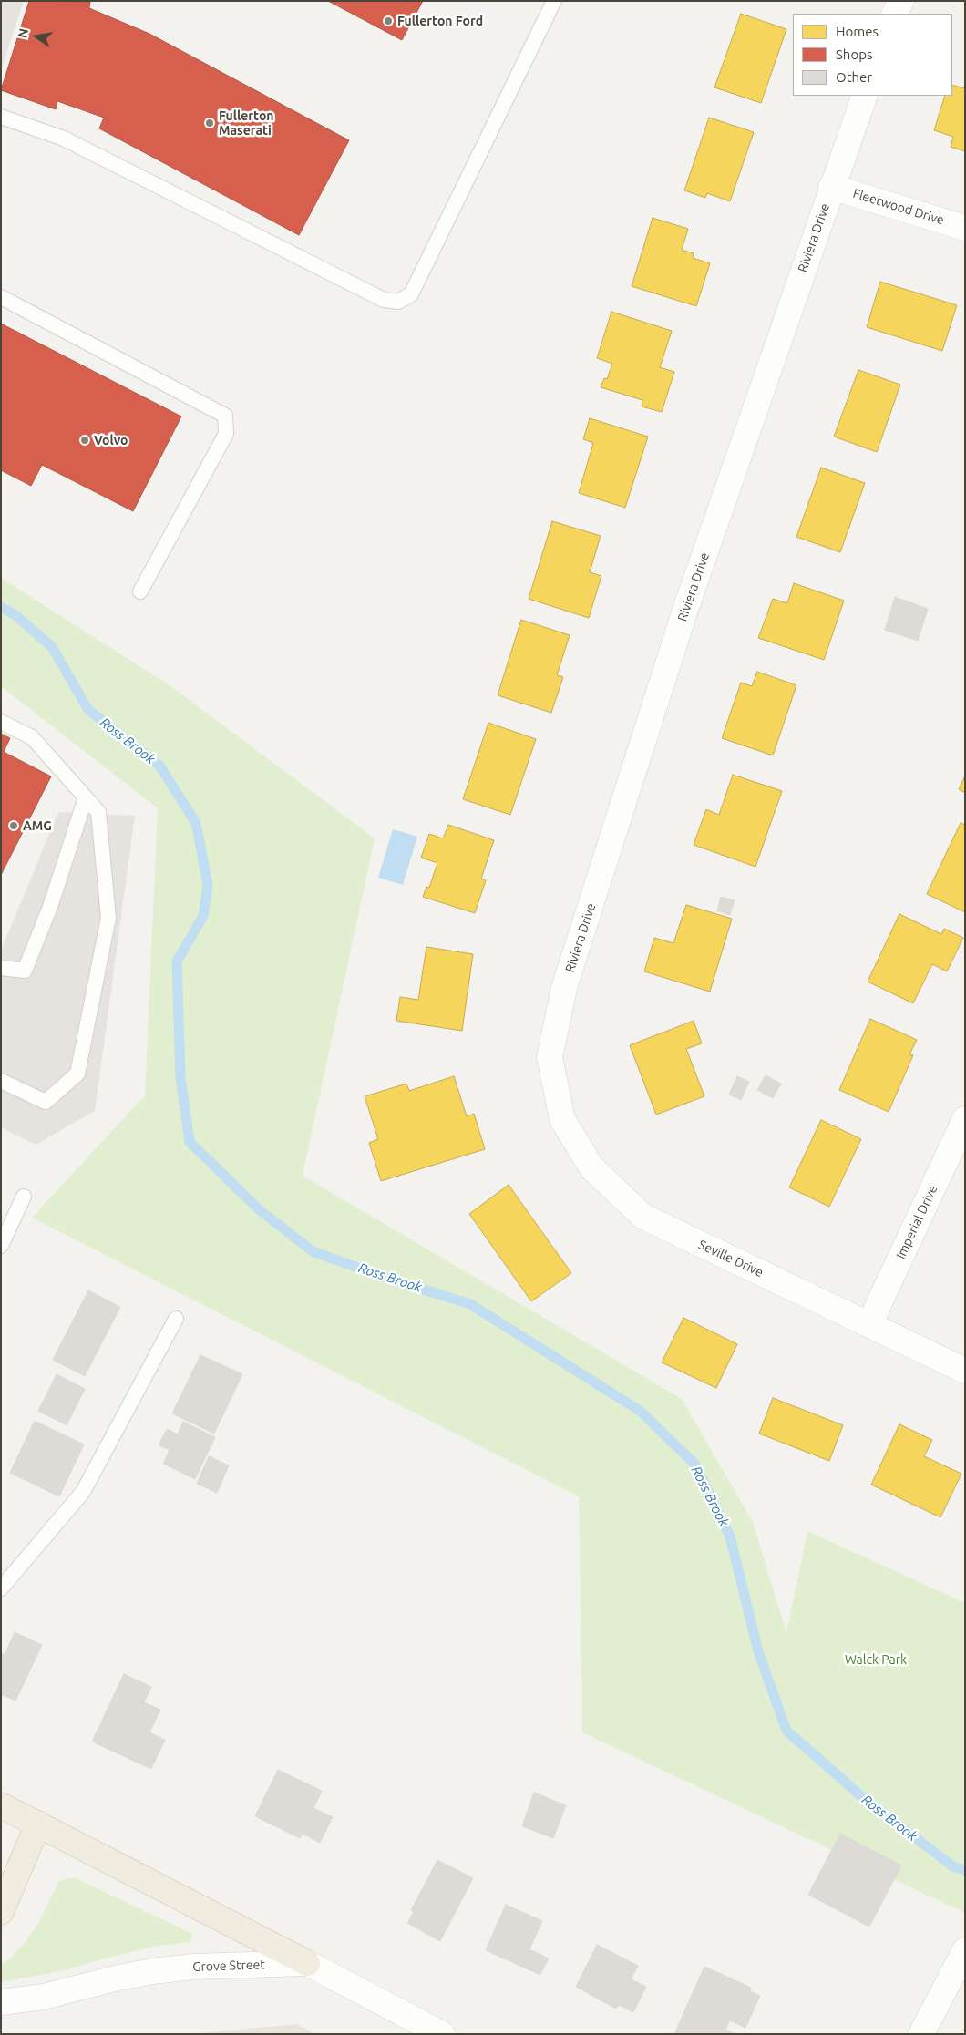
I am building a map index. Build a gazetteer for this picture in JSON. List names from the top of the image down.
{
  "streets": {
    "street": [
      "Fleetwood Drive",
      "Riviera Drive",
      "Imperial Drive",
      "Seville Drive",
      "Grove Street"
    ]
  },
  "crossings": [
    ["Fleetwood Drive", "Riviera Drive"],
    ["Riviera Drive", "Seville Drive"],
    ["Imperial Drive", "Seville Drive"]
  ],
  "water": ["Ross Brook"],
  "parks": ["Walck Park"],
  "places": [
    "Fullerton Ford",
    "Fullerton Maserati",
    "Volvo",
    "AMG"
  ],
  "legend": ["Homes", "Shops", "Other"],
  "north": "left"
}
